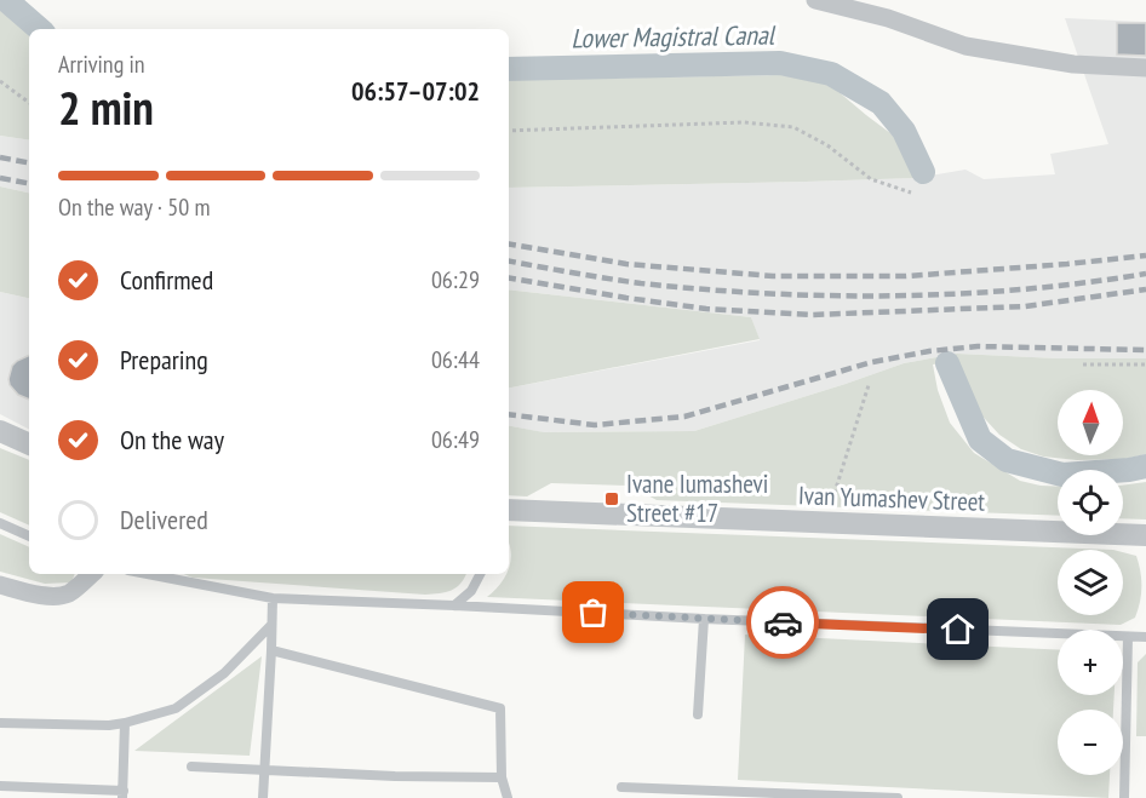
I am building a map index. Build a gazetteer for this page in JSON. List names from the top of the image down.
{
  "streets": {
    "street": ["Ivan Yumashev Street"]
  },
  "water": ["Lower Magistral Canal"],
  "places": {
    "transit": ["Ivane Iumashevi Street #17"]
  },
  "north": "top",
  "page": {
    "heading": ["2 min", "Arriving in", "06:57–07:02"],
    "bar": "On the way · 50 m",
    "list": [
      ["Confirmed", "06:29"],
      ["Preparing", "06:44"],
      ["On the way", "06:49"],
      "Delivered"
    ],
    "map_buttons": ["+", "−"]
  }
}
